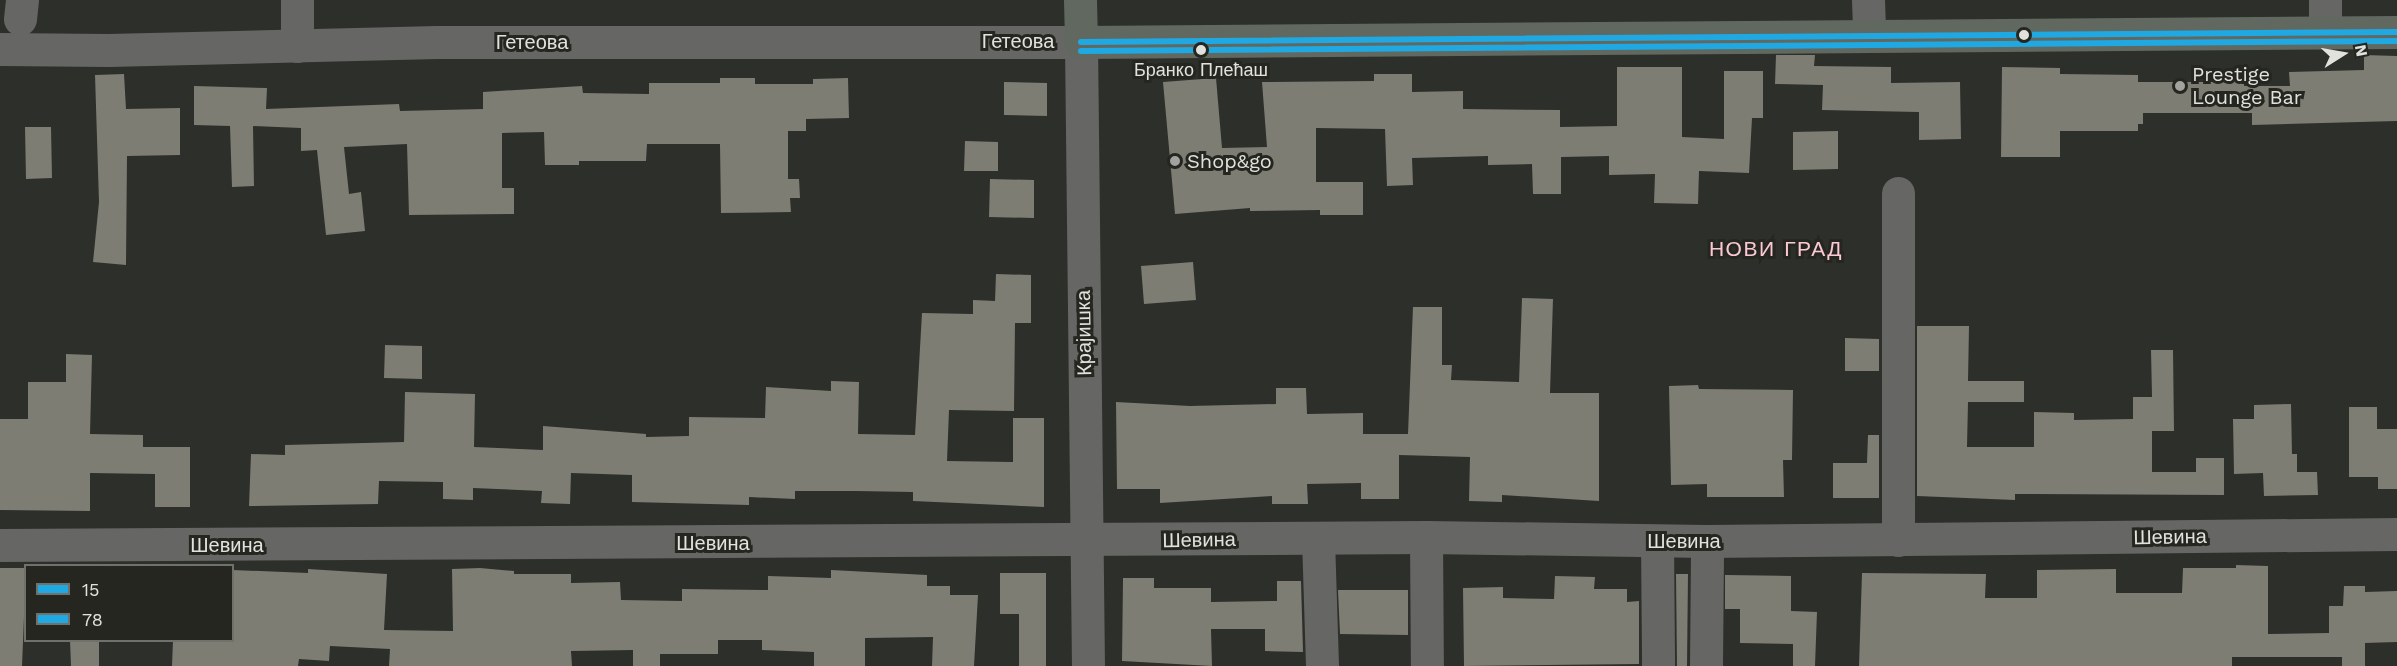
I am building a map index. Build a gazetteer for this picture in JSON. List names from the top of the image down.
{
  "streets": {
    "main road": ["Гетеова", "Крајишка"],
    "street": ["Шевина"]
  },
  "crossings": [
    ["Гетеова", "Крајишка"],
    ["Крајишка", "Шевина"]
  ],
  "districts": ["НОВИ ГРАД"],
  "places": ["Бранко Плећаш", "Prestige Lounge Bar", "Shop&go"],
  "lines": ["transit line 15", "transit line 78"],
  "legend": ["15", "78"],
  "north": "right"
}
